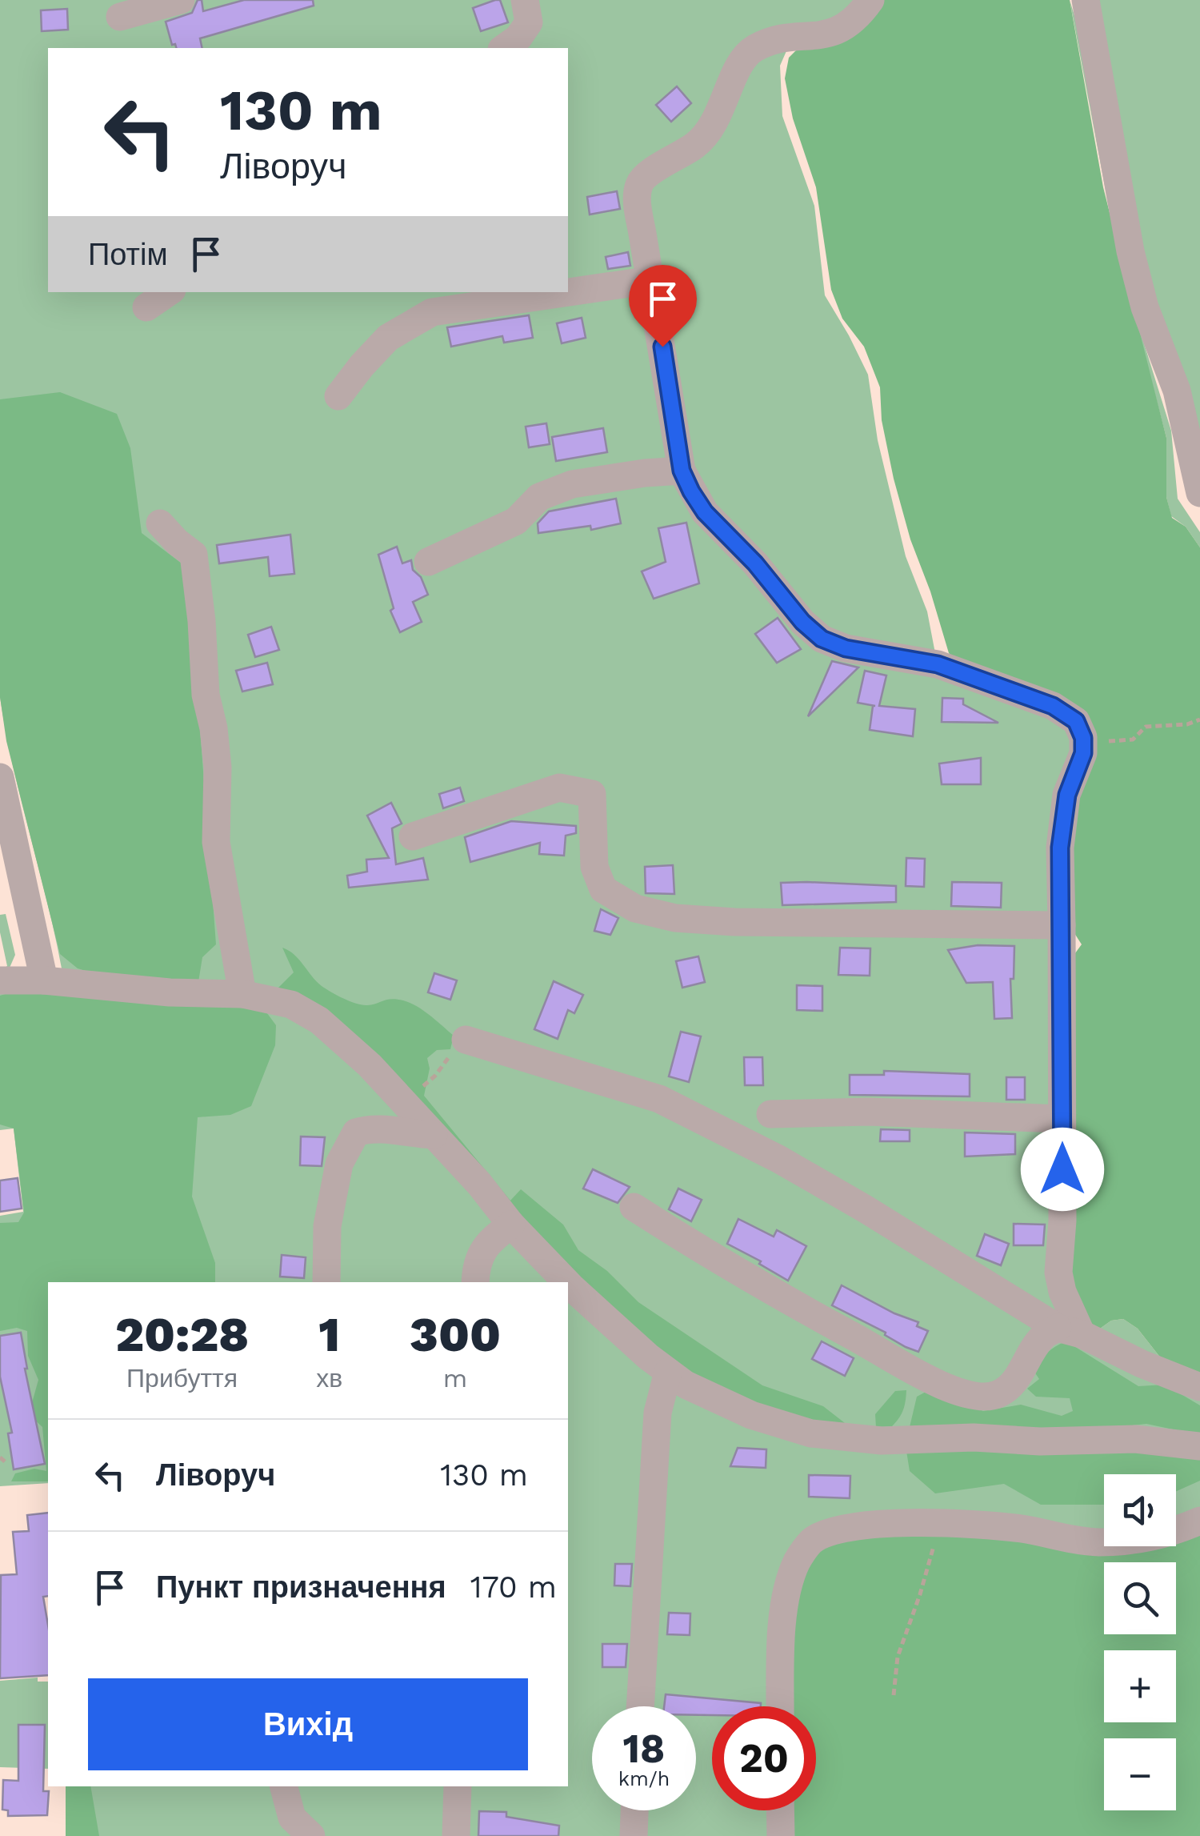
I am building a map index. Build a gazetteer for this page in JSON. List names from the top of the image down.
{
  "page": {
    "turn": ["130 m", "Ліворуч"],
    "then": "Потім",
    "eta": [
      "20:28",
      "Прибуття",
      "1",
      "хв",
      "300",
      "m"
    ],
    "list": [
      {
        "name": "Ліворуч",
        "value": "130 m"
      },
      {
        "name": "Пункт призначення",
        "value": "170 m"
      }
    ],
    "map_buttons": ["+", "−"],
    "buttons": "Вихід",
    "speed": "18 km/h",
    "limit": "20"
  }
}
